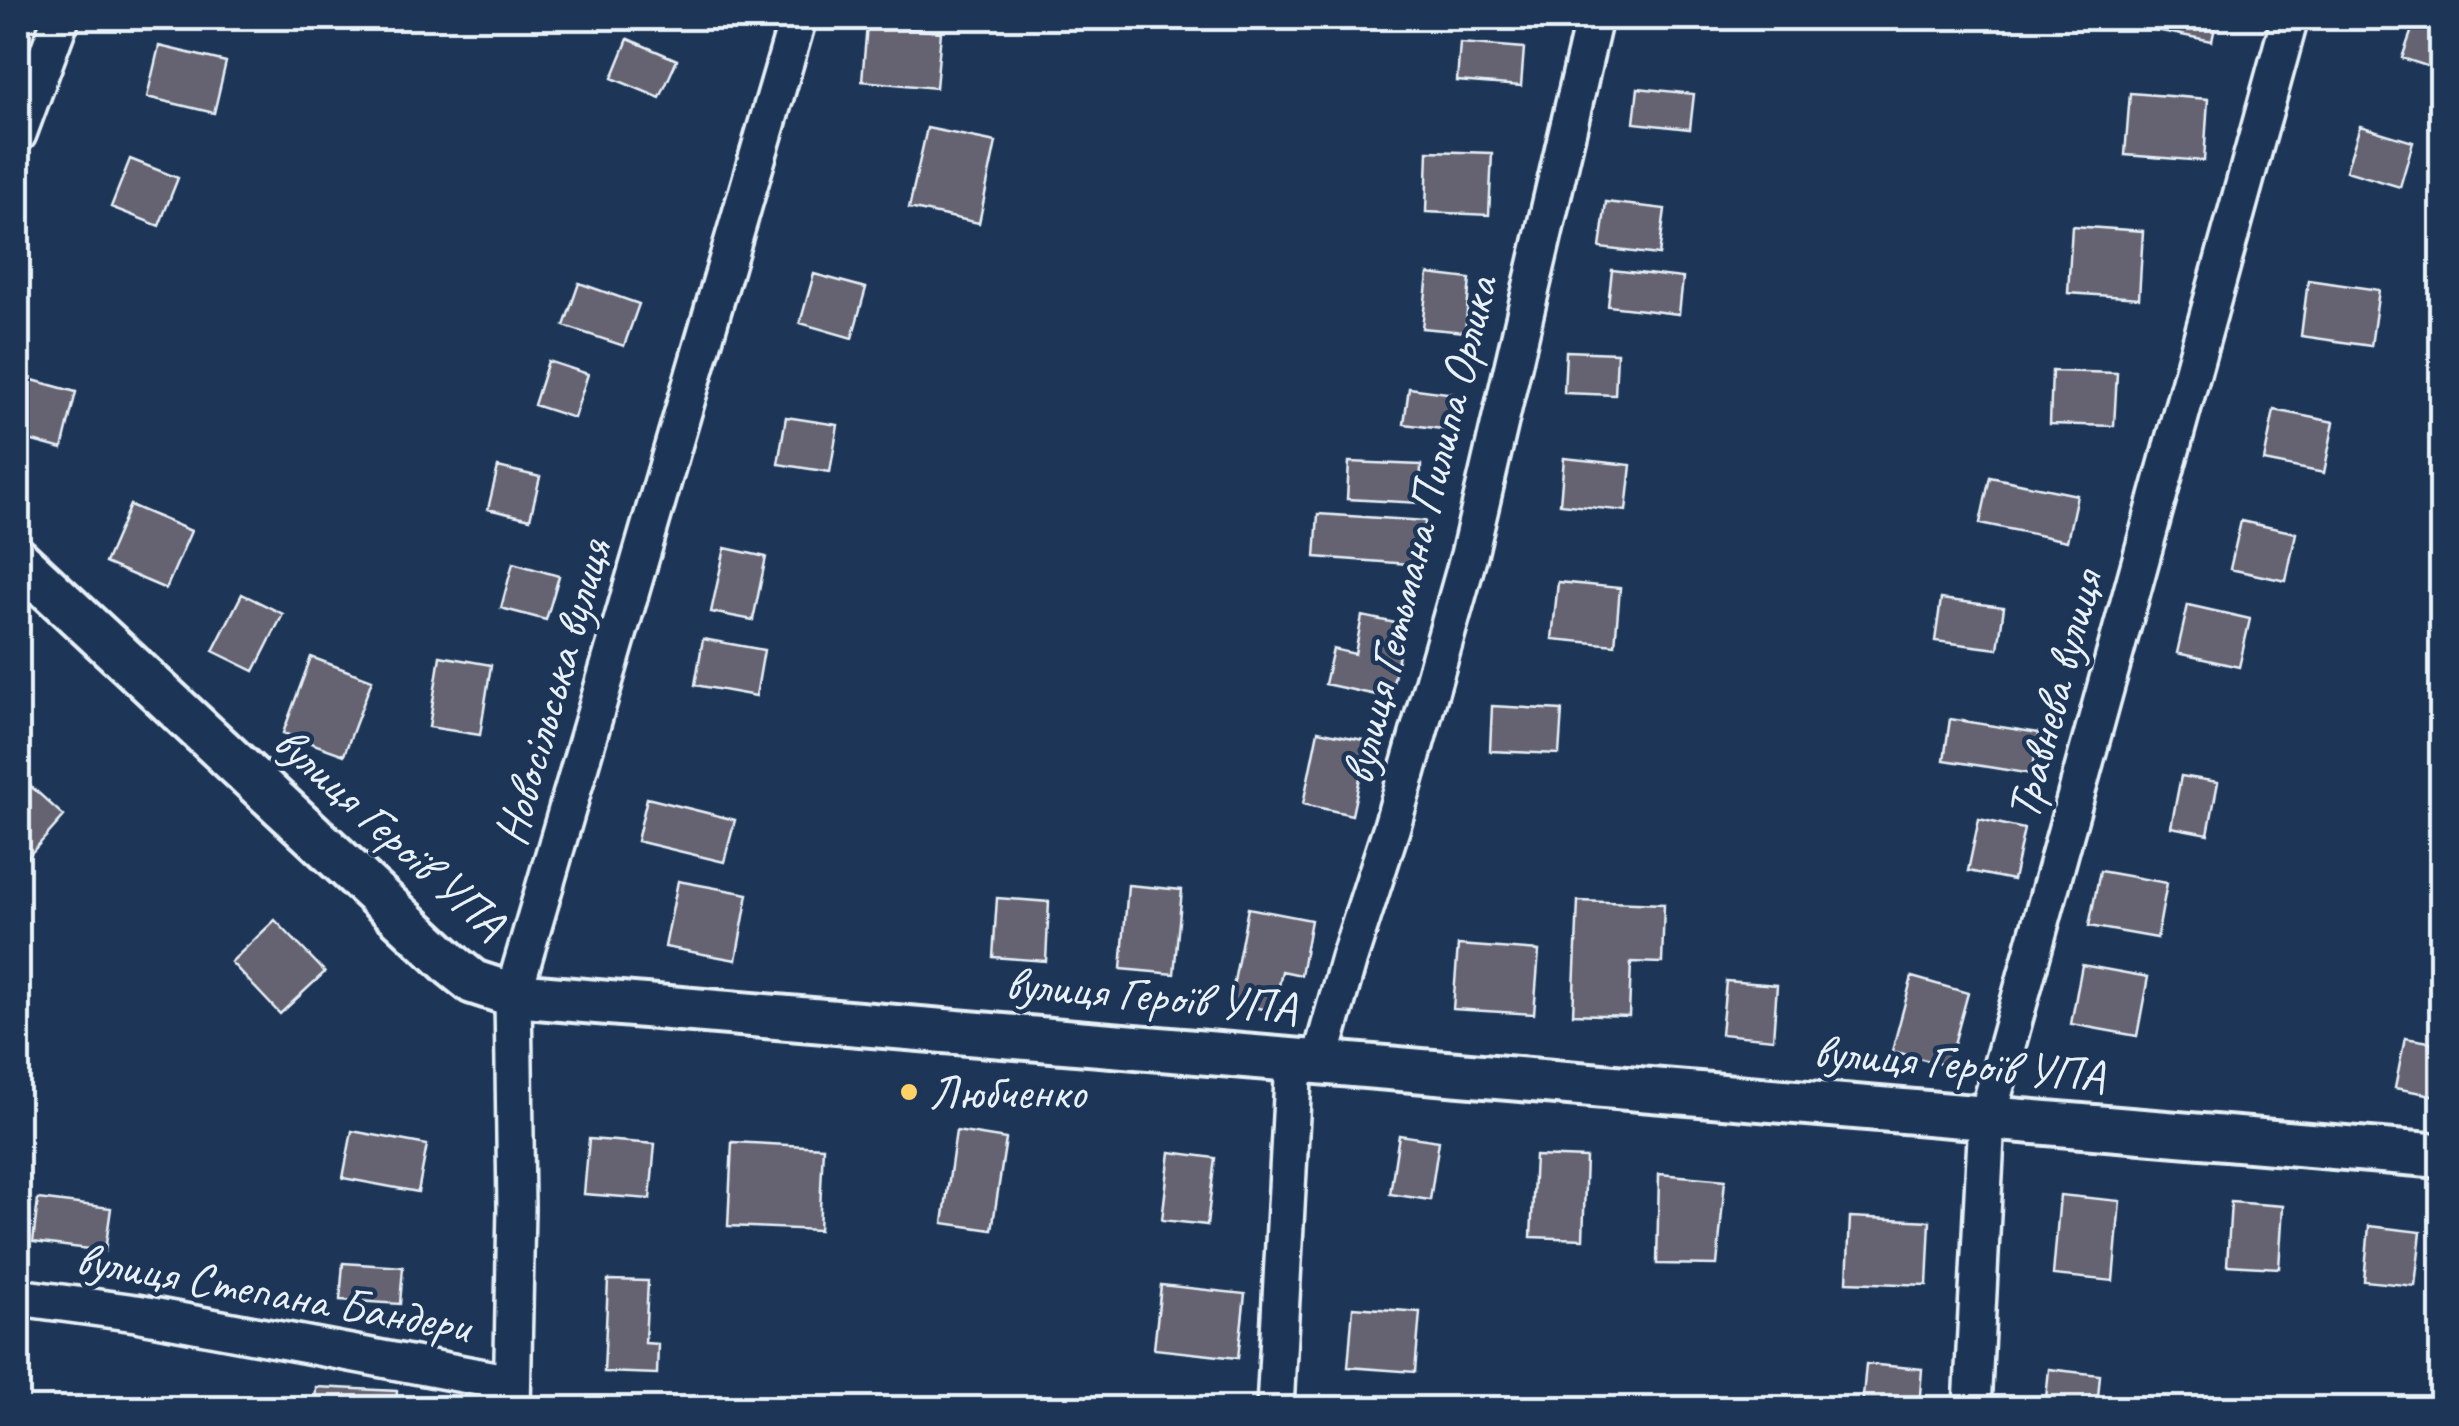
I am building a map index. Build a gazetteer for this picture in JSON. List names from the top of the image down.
{
  "streets": {
    "street": [
      "вулиця Гетьмана Пилипа Орлика",
      "Новосільська вулиця",
      "Травнева вулиця",
      "вулиця Героїв УПА",
      "вулиця Степана Бандери"
    ]
  },
  "crossings": [
    ["вулиця Гетьмана Пилипа Орлика", "вулиця Героїв УПА"],
    ["Новосільська вулиця", "вулиця Героїв УПА"],
    ["Новосільська вулиця", "вулиця Степана Бандери"],
    ["Травнева вулиця", "вулиця Героїв УПА"]
  ],
  "places": ["Любченко"]
}
